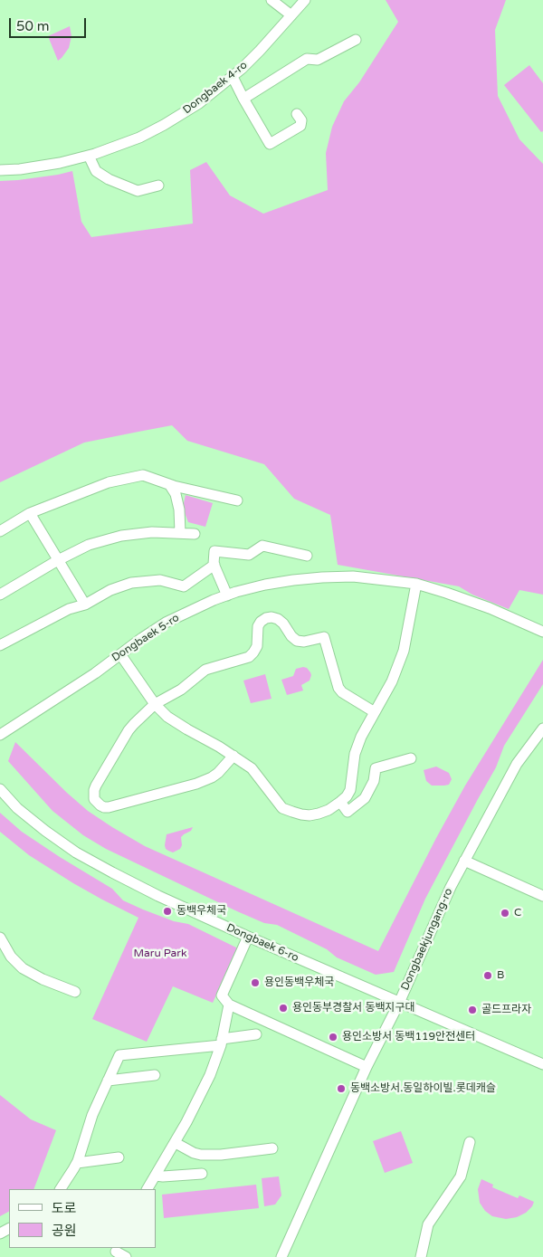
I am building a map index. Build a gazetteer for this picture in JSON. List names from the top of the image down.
{
  "streets": {
    "street": [
      "Dongbaek 4-ro",
      "Dongbaek 5-ro",
      "Dongbaekjungang-ro",
      "Dongbaek 6-ro"
    ]
  },
  "crossings": [
    ["Dongbaekjungang-ro", "Dongbaek 6-ro"]
  ],
  "parks": ["Maru Park"],
  "places": [
    "동백우체국",
    "C",
    "B",
    "용인동백우체국",
    "용인동부경찰서 동백지구대",
    "골드프라자",
    "용인소방서 동백119안전센터",
    "동백소방서.동일하이빌.롯데캐슬"
  ],
  "legend": ["도로", "공원"],
  "scale_bar": "50 m"
}
